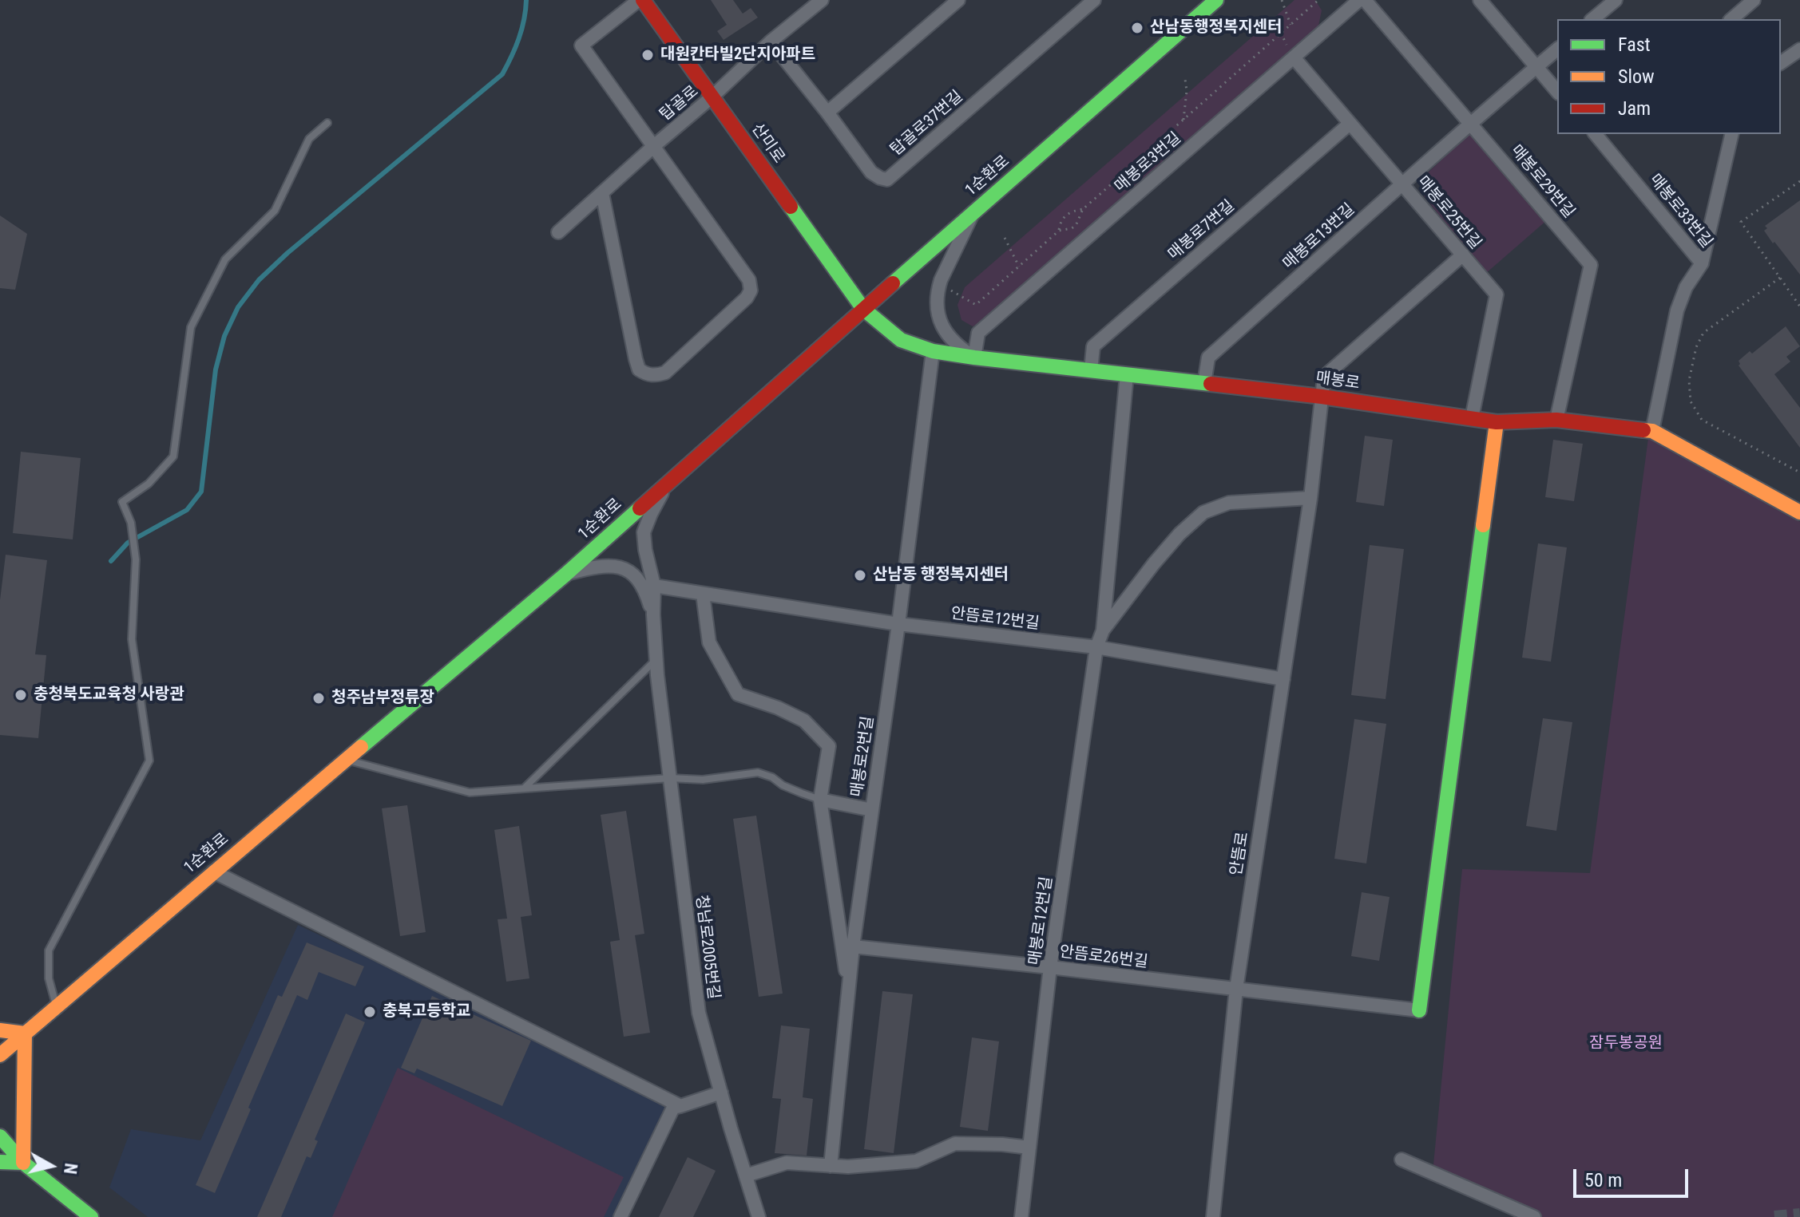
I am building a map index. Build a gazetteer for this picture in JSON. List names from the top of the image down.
{
  "streets": {
    "street": [
      "탑골로",
      "탑골로37번길",
      "산미로",
      "매봉로3번길",
      "1순환로",
      "매봉로29번길",
      "매봉로33번길",
      "매봉로25번길",
      "매봉로7번길",
      "매봉로13번길",
      "매봉로",
      "안뜸로12번길",
      "매봉로2번길",
      "안뜸로",
      "매봉로12번길",
      "청남로2005번길",
      "안뜸로26번길"
    ]
  },
  "crossings": [
    ["탑골로", "탑골로37번길"],
    ["탑골로", "산미로"],
    ["산미로", "1순환로"],
    ["산미로", "매봉로"],
    ["매봉로3번길", "매봉로25번길"],
    ["매봉로3번길", "매봉로"],
    ["1순환로", "매봉로"],
    ["매봉로29번길", "매봉로13번길"],
    ["매봉로29번길", "매봉로"],
    ["매봉로33번길", "매봉로"],
    ["매봉로25번길", "매봉로7번길"],
    ["매봉로25번길", "매봉로13번길"],
    ["매봉로25번길", "매봉로"],
    ["매봉로25번길", "안뜸로"],
    ["매봉로7번길", "매봉로"],
    ["매봉로13번길", "매봉로"],
    ["매봉로", "매봉로2번길"],
    ["매봉로", "안뜸로"],
    ["매봉로", "매봉로12번길"],
    ["안뜸로12번길", "매봉로2번길"],
    ["안뜸로12번길", "안뜸로"],
    ["안뜸로12번길", "매봉로12번길"],
    ["매봉로2번길", "안뜸로26번길"],
    ["안뜸로", "매봉로12번길"],
    ["안뜸로", "안뜸로26번길"],
    ["매봉로12번길", "안뜸로26번길"]
  ],
  "parks": ["잠두봉공원"],
  "places": [
    "산남동행정복지센터",
    "대원칸타빌2단지아파트",
    "산남동 행정복지센터",
    "충청북도교육청 사랑관",
    "청주남부정류장",
    "충북고등학교"
  ],
  "legend": ["Fast", "Slow", "Jam"],
  "scale_bar": "50 m",
  "north": "right"
}
